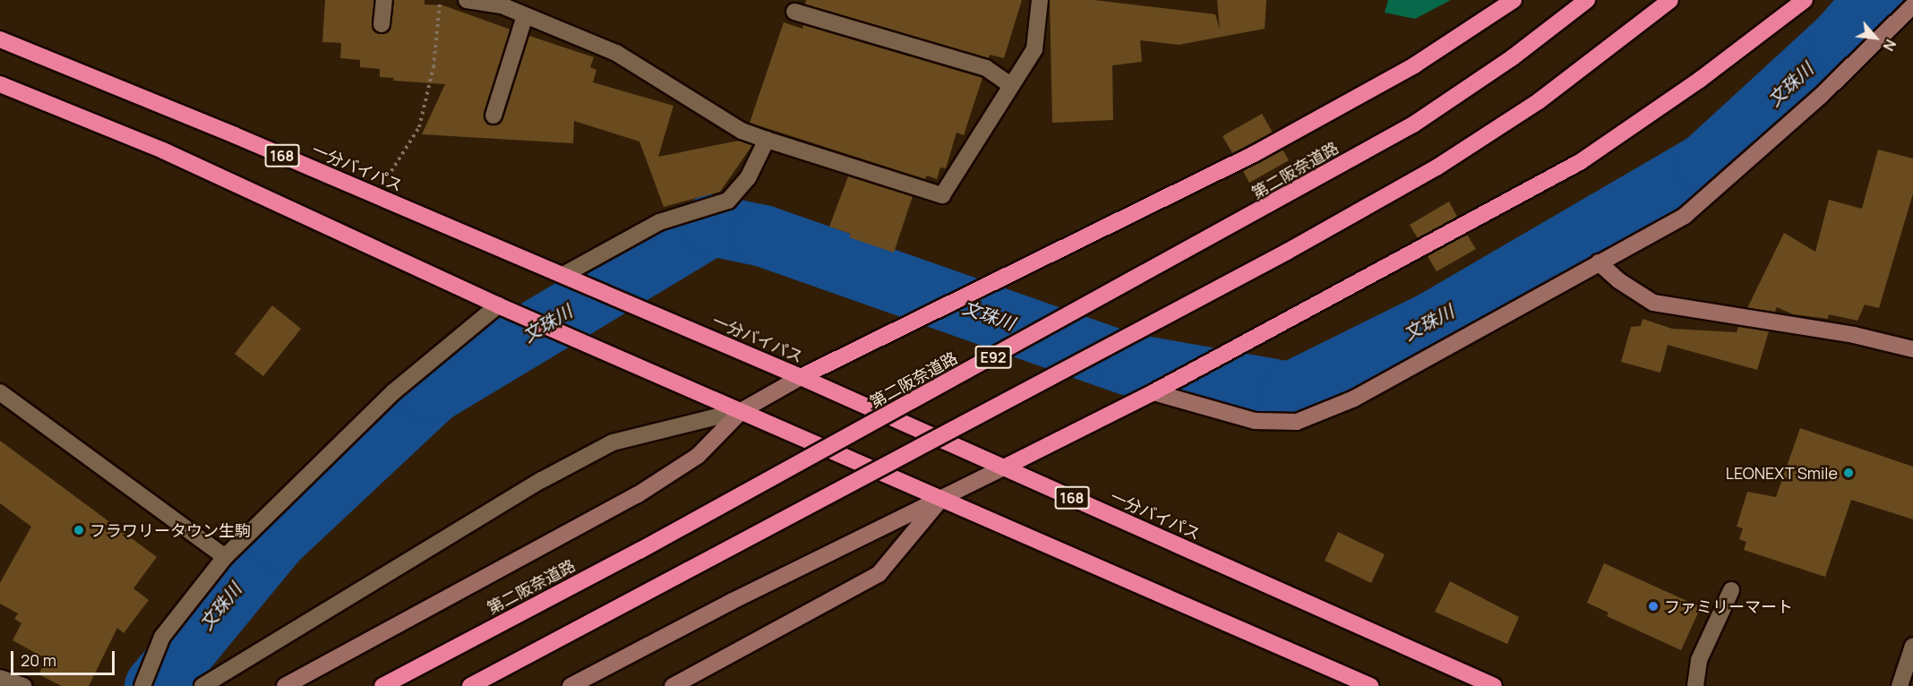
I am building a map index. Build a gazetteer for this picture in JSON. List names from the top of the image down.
{
  "streets": {
    "highway": [
      "168",
      "一分バイパス",
      "第二阪奈道路",
      "E92"
    ]
  },
  "water": ["文珠川"],
  "places": ["LEONEXT Smile", "フラワリータウン生駒", "ファミリーマート"],
  "scale_bar": "20 m",
  "north": "bottom right"
}
